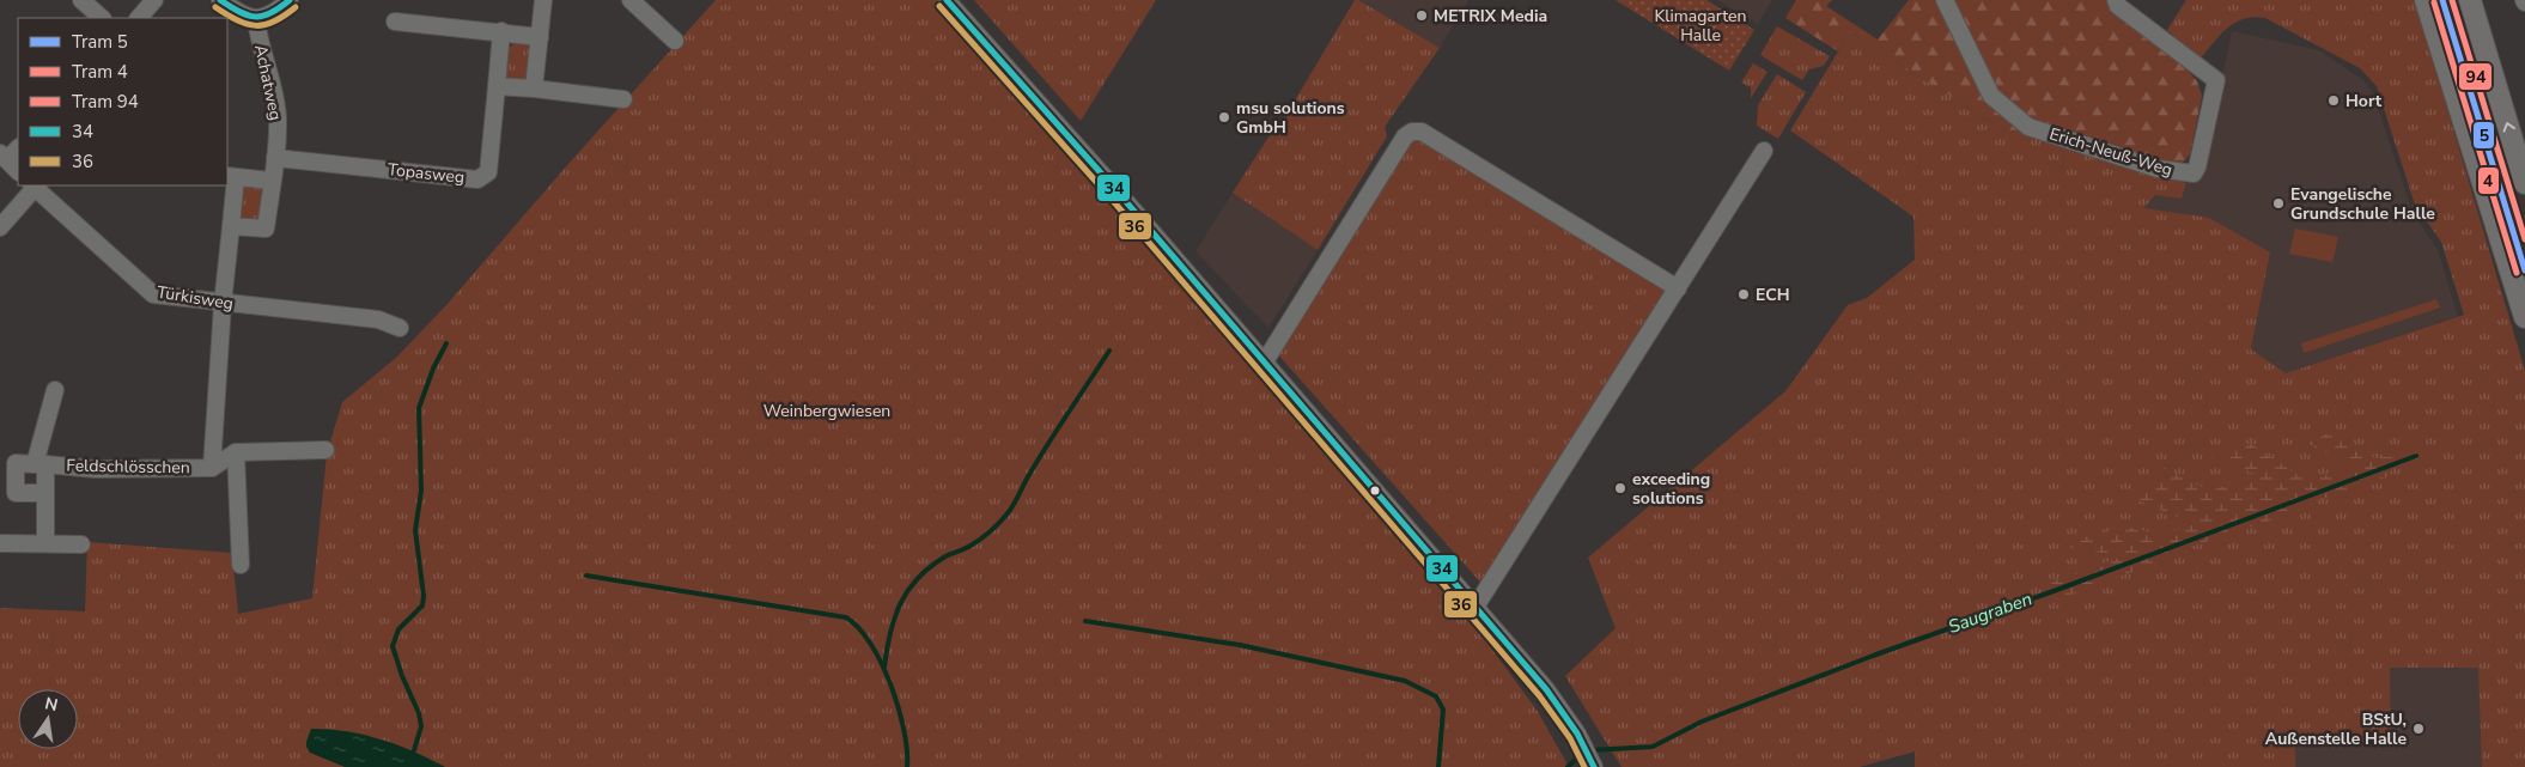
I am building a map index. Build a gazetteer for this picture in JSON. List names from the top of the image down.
{
  "streets": {
    "street": [
      "Achatweg",
      "Erich-Neuß-Weg",
      "Topasweg",
      "Türkisweg",
      "Feldschlösschen"
    ]
  },
  "crossings": [
    ["Achatweg", "Topasweg"],
    ["Türkisweg", "Feldschlösschen"]
  ],
  "water": ["Saugraben"],
  "parks": ["Klimagarten Halle", "Weinbergwiesen"],
  "places": [
    "METRIX Media",
    "Hort",
    "msu solutions GmbH",
    "Evangelische Grundschule Halle",
    "ECH",
    "exceeding solutions",
    "BStU, Außenstelle Halle"
  ],
  "lines": [
    "tram line 5",
    "tram line 94",
    "transit line 34",
    "tram line 4",
    "transit line 36"
  ],
  "legend": [
    "Tram 5",
    "Tram 4",
    "Tram 94",
    "34",
    "36"
  ],
  "north": "top"
}
